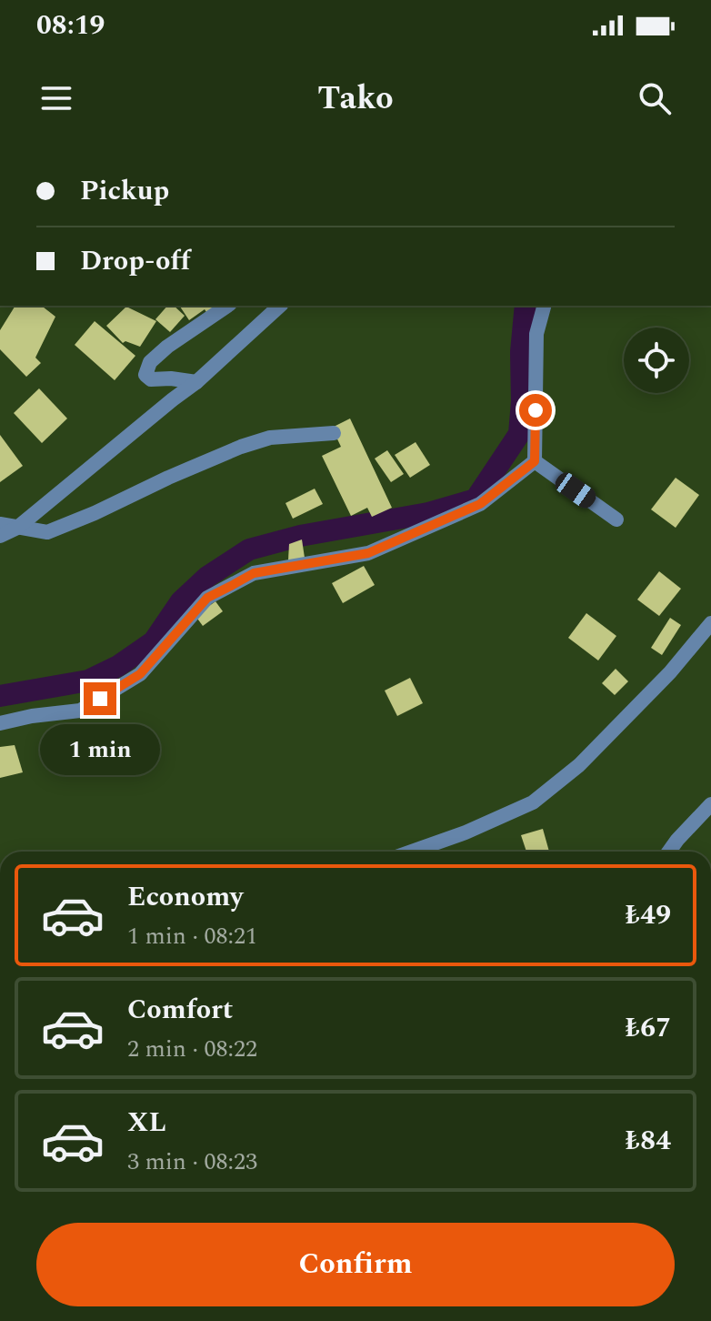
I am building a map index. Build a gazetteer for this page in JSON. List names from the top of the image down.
{
  "page": {
    "status": "08:19",
    "header": "Tako",
    "banner": ["Pickup", "Drop-off"],
    "bubble": "1 min",
    "list": [
      {
        "name": "Economy",
        "note": "1 min · 08:21",
        "value": "₺49"
      },
      {
        "name": "Comfort",
        "note": "2 min · 08:22",
        "value": "₺67"
      },
      {
        "name": "XL",
        "note": "3 min · 08:23",
        "value": "₺84"
      }
    ],
    "buttons": "Confirm"
  }
}
